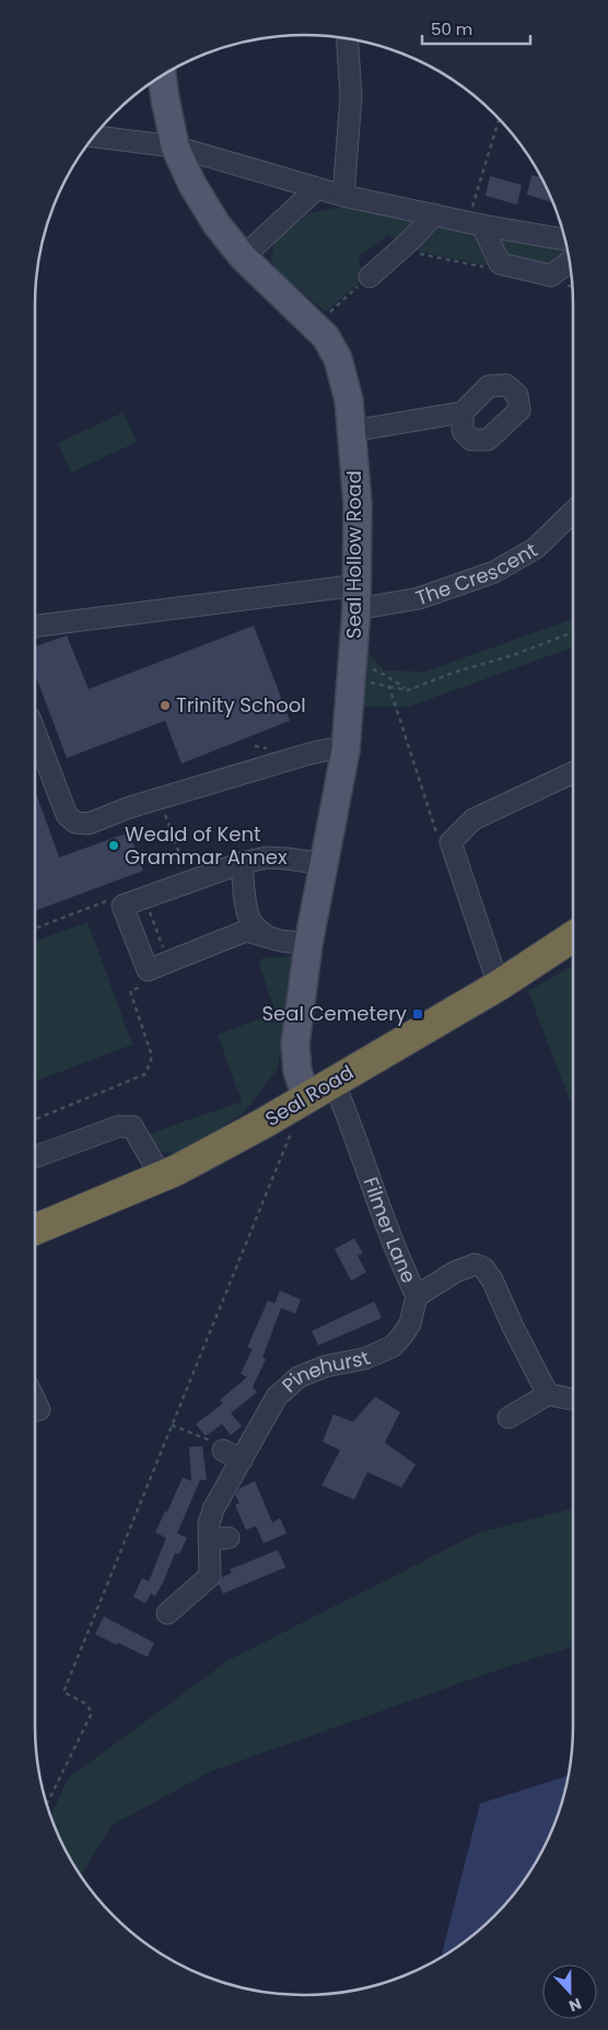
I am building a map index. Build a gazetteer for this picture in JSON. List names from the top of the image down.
{
  "streets": {
    "highway": ["Seal Road"],
    "main road": ["Seal Hollow Road"],
    "street": ["The Crescent", "Filmer Lane", "Pinehurst"]
  },
  "crossings": [
    ["Seal Hollow Road", "The Crescent"],
    ["Seal Hollow Road", "Seal Road"],
    ["Seal Road", "Filmer Lane"],
    ["Filmer Lane", "Pinehurst"]
  ],
  "places": {
    "other": ["Trinity School", "Weald of Kent Grammar Annex"],
    "transit": ["Seal Cemetery"]
  },
  "scale_bar": "50 m",
  "north": "bottom"
}
